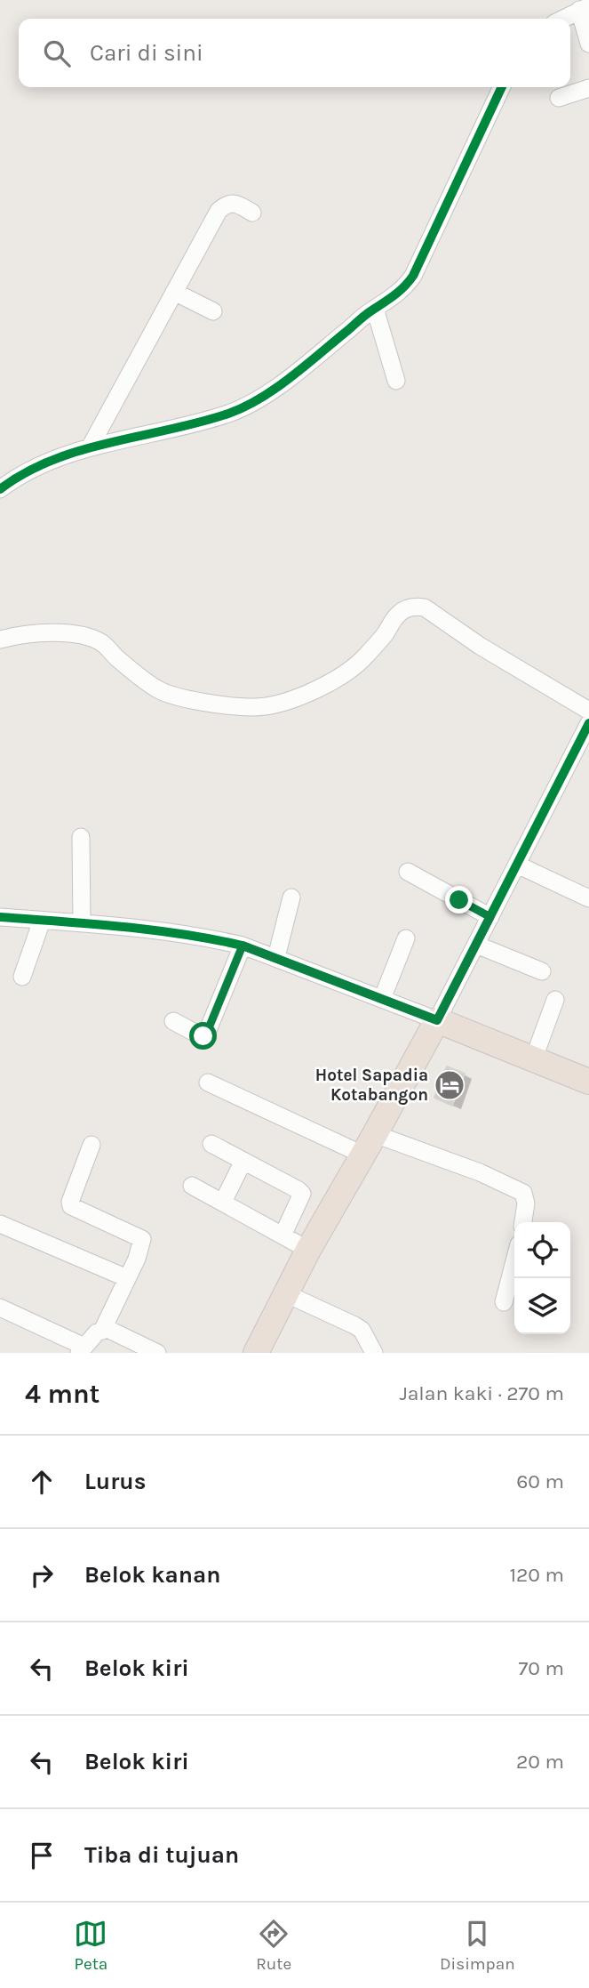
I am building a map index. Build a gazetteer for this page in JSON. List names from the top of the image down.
{
  "places": {
    "hotel": ["Hotel Sapadia Kotabangon"]
  },
  "page": {
    "search": "Cari di sini",
    "heading": ["4 mnt", "Jalan kaki · 270 m"],
    "list": [
      ["Lurus", "60 m"],
      ["Belok kanan", "120 m"],
      ["Belok kiri", "70 m"],
      ["Belok kiri", "20 m"],
      "Tiba di tujuan"
    ],
    "nav": ["Peta", "Rute", "Disimpan"]
  }
}
